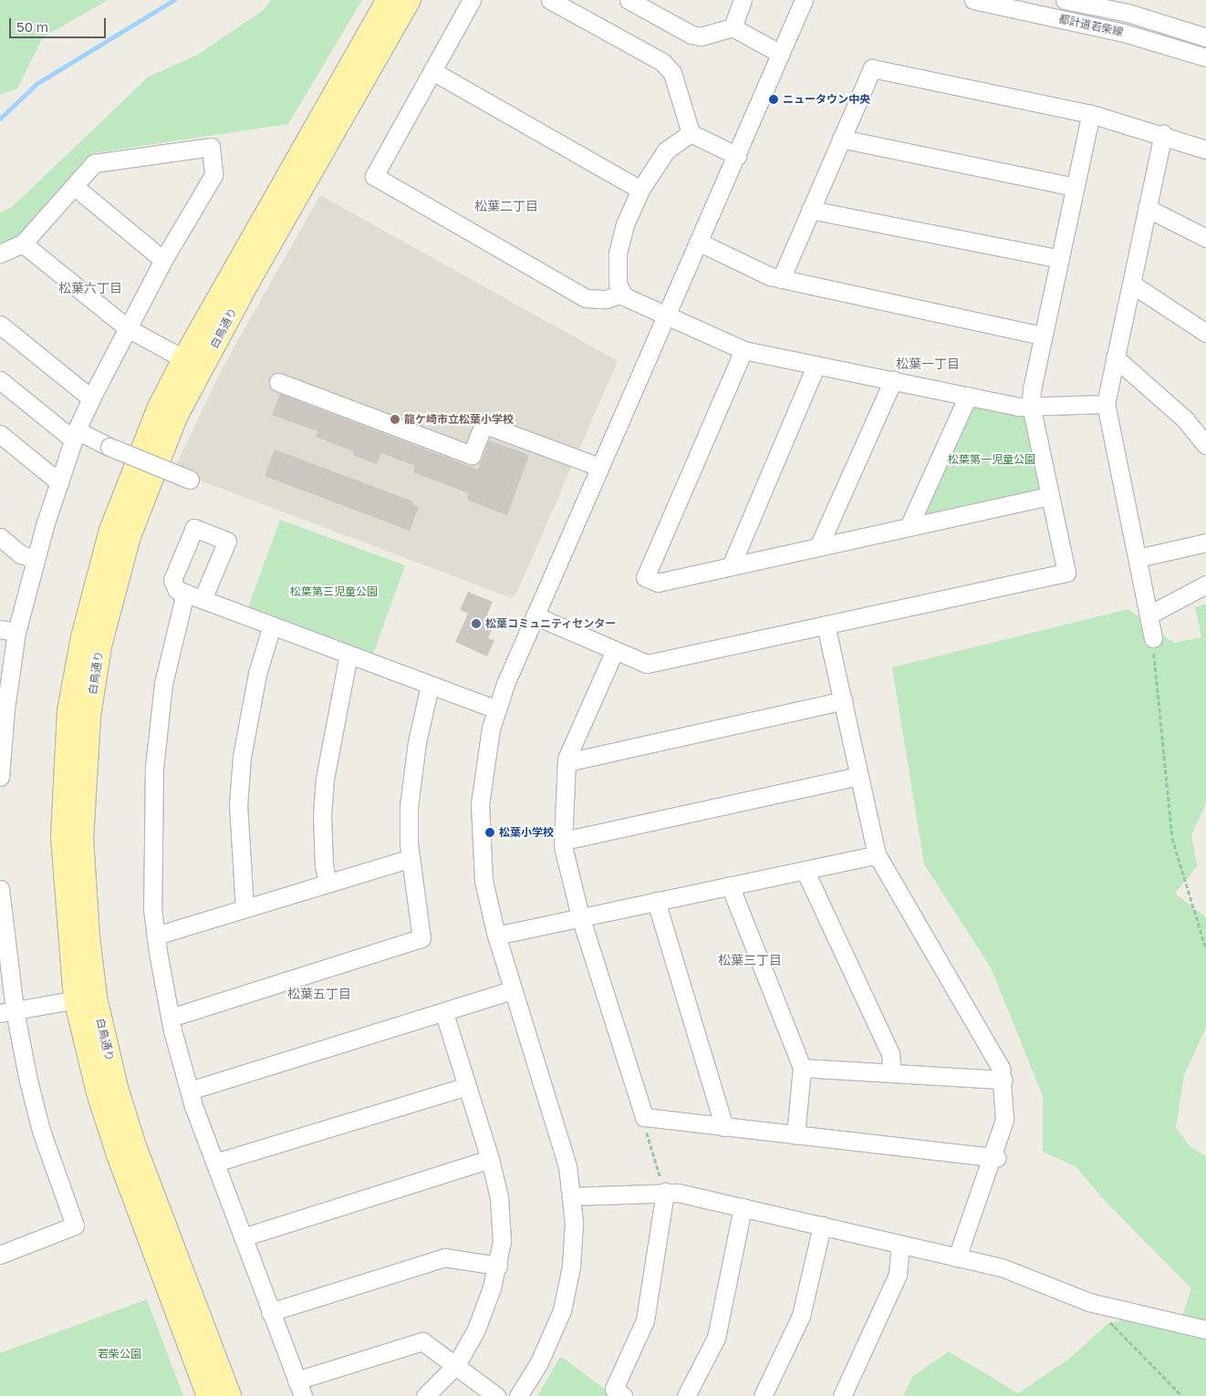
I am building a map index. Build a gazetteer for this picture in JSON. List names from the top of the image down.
{
  "streets": {
    "main road": ["白鳥通り"],
    "street": ["都計道若柴線"]
  },
  "districts": [
    "松葉二丁目",
    "松葉六丁目",
    "松葉一丁目",
    "松葉三丁目",
    "松葉五丁目"
  ],
  "parks": ["松葉第一児童公園", "松葉第三児童公園", "若柴公園"],
  "places": [
    "ニュータウン中央",
    "龍ケ崎市立松葉小学校",
    "松葉コミュニティセンター",
    "松葉小学校"
  ],
  "scale_bar": "50 m"
}
